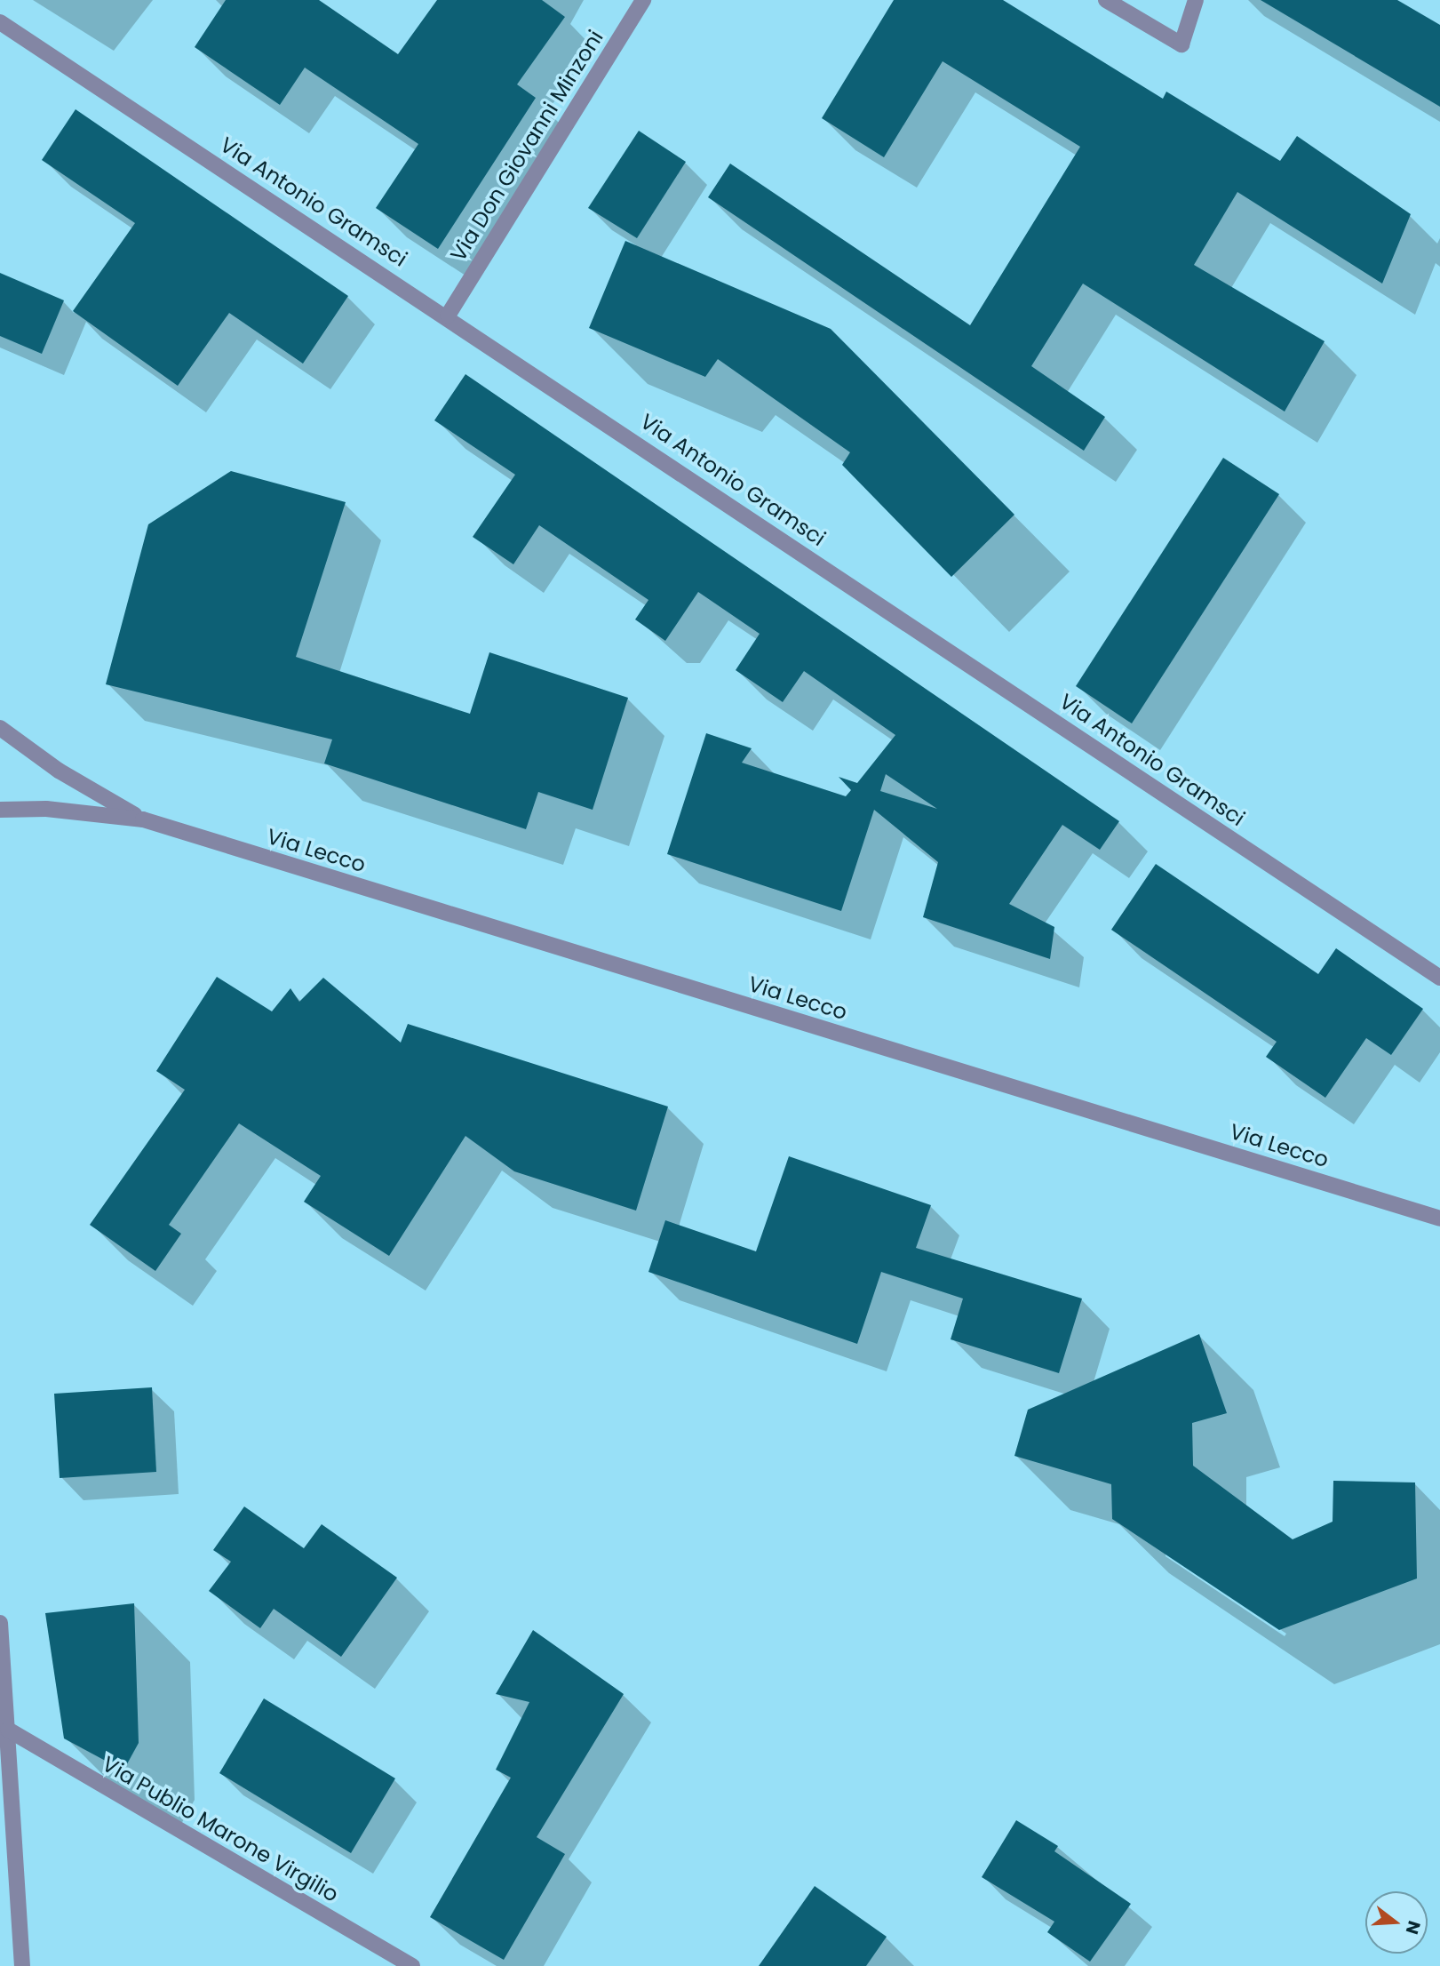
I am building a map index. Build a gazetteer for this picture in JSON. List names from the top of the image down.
{
  "streets": {
    "street": [
      "Via Don Giovanni Minzoni",
      "Via Antonio Gramsci",
      "Via Lecco",
      "Via Publio Marone Virgilio"
    ]
  },
  "crossings": [
    ["Via Don Giovanni Minzoni", "Via Antonio Gramsci"]
  ],
  "north": "right"
}
